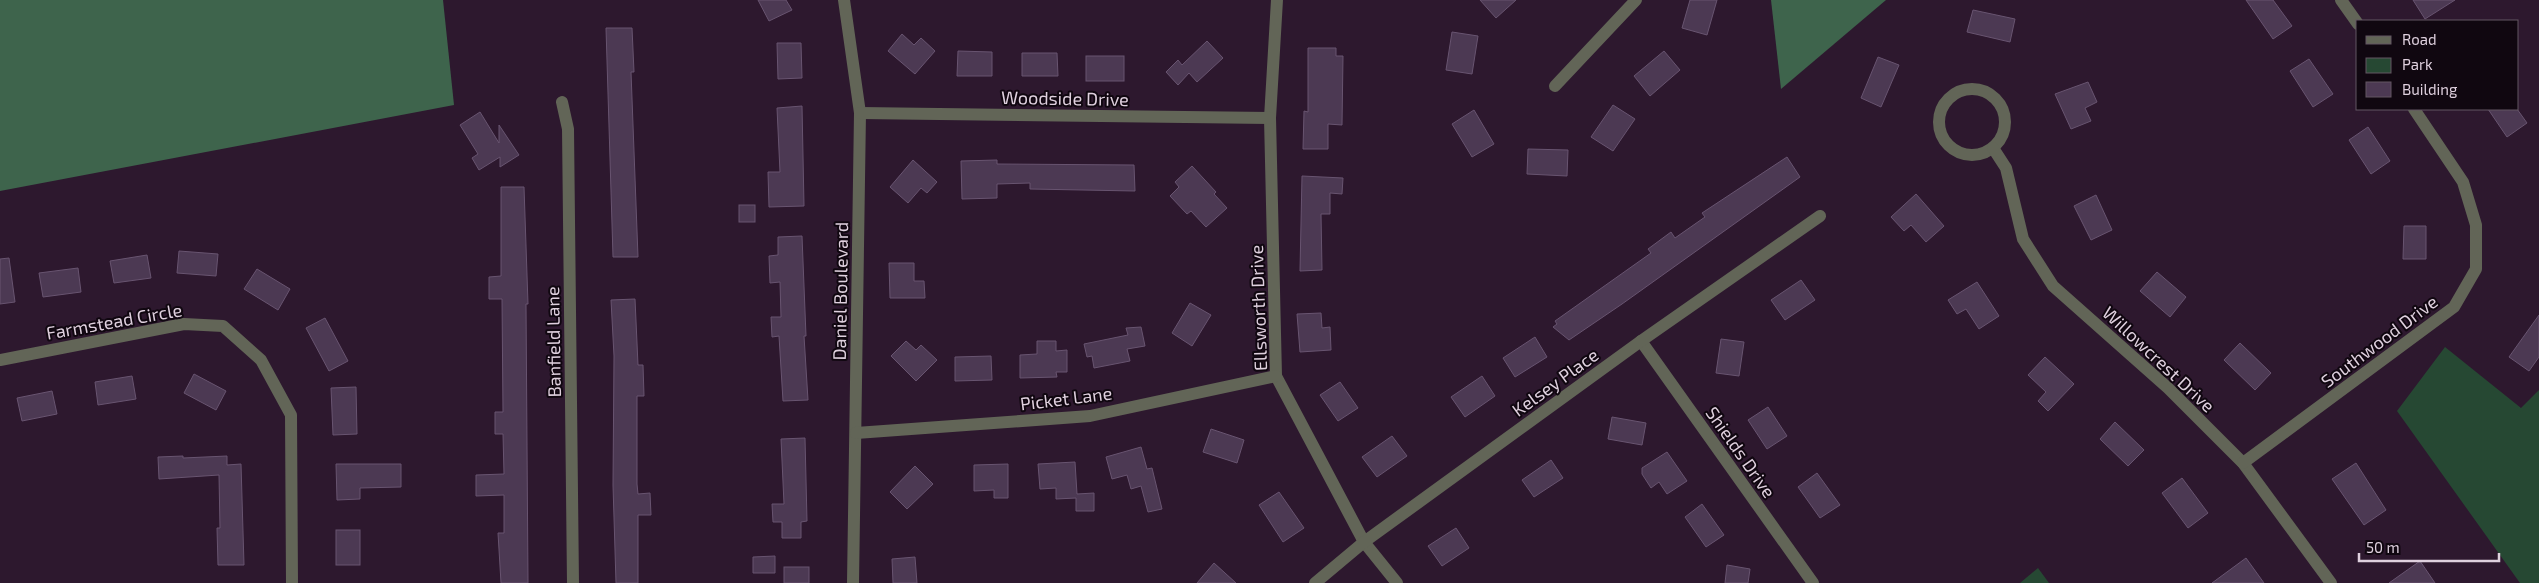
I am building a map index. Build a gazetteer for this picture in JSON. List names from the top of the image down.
{
  "streets": {
    "street": [
      "Woodside Drive",
      "Daniel Boulevard",
      "Ellsworth Drive",
      "Farmstead Circle",
      "Southwood Drive",
      "Banfield Lane",
      "Willowcrest Drive",
      "Kelsey Place",
      "Picket Lane",
      "Shields Drive"
    ]
  },
  "crossings": [
    ["Woodside Drive", "Daniel Boulevard"],
    ["Woodside Drive", "Ellsworth Drive"],
    ["Daniel Boulevard", "Picket Lane"],
    ["Ellsworth Drive", "Kelsey Place"],
    ["Ellsworth Drive", "Picket Lane"],
    ["Southwood Drive", "Willowcrest Drive"],
    ["Kelsey Place", "Shields Drive"]
  ],
  "legend": ["Road", "Park", "Building"],
  "scale_bar": "50 m"
}
